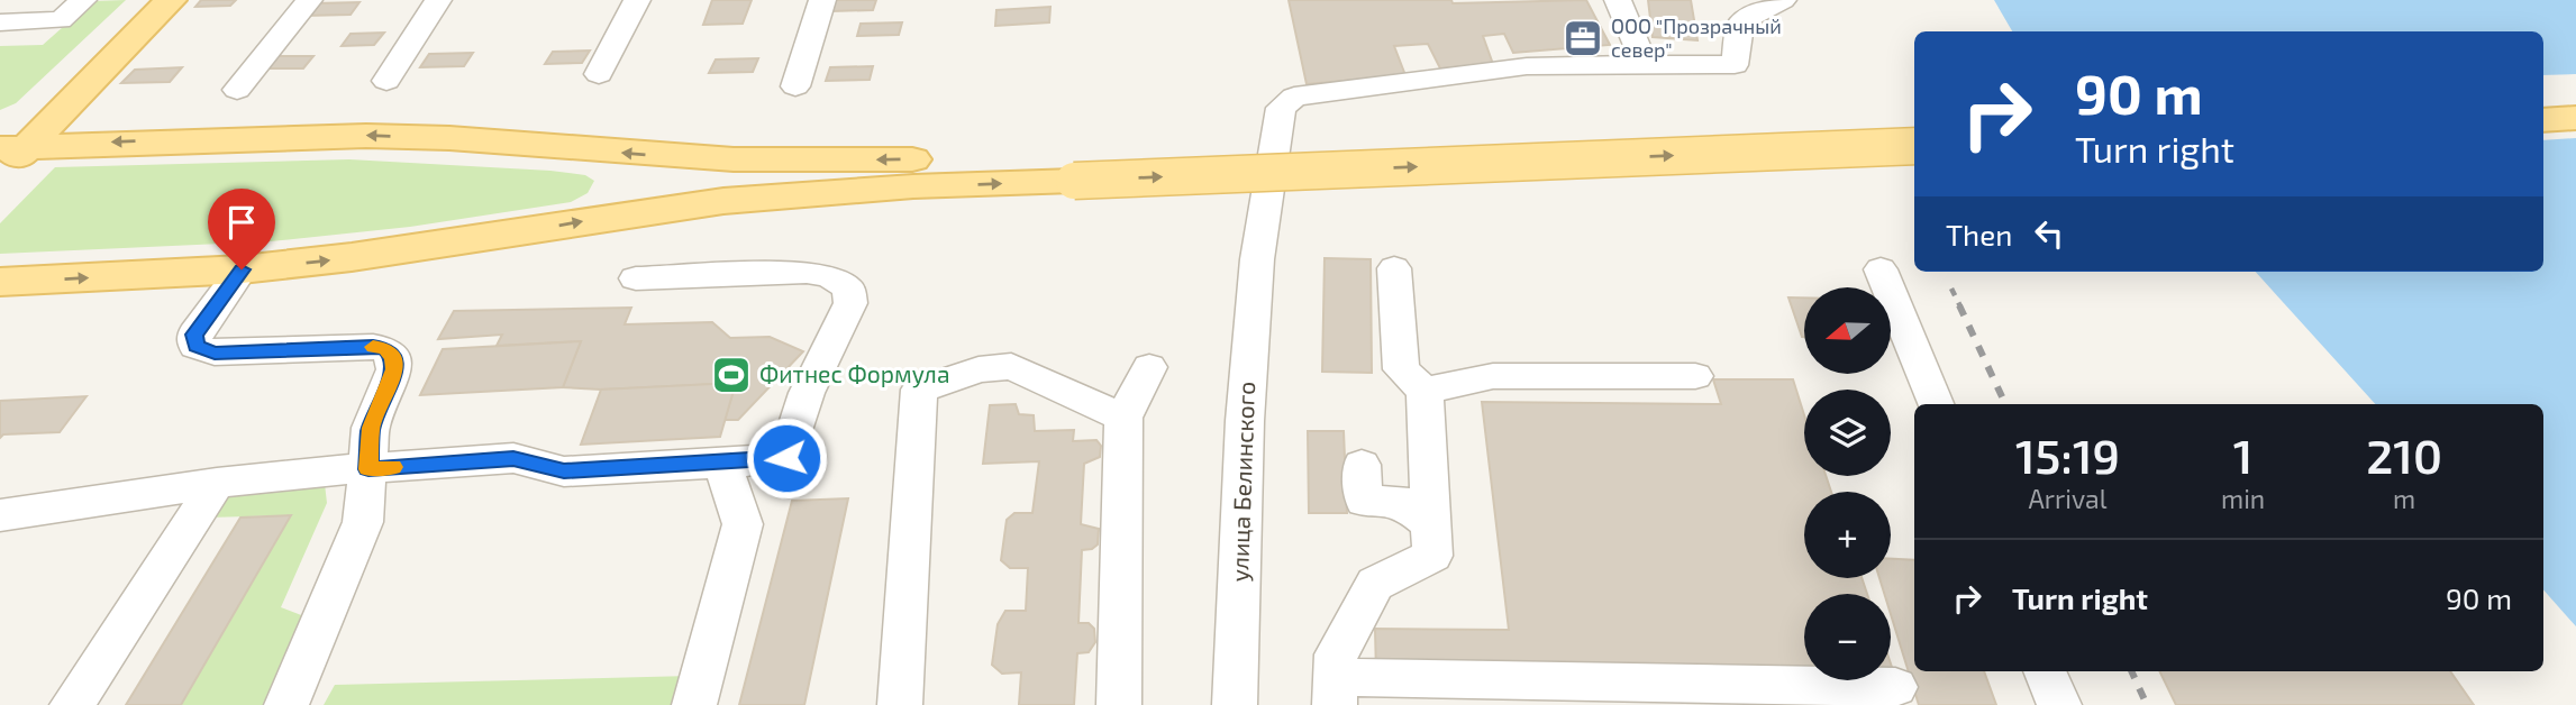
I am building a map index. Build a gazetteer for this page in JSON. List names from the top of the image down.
{
  "streets": {
    "street": ["улица Белинского"]
  },
  "places": {
    "office": ["ООО \"Прозрачный север\""],
    "sports": ["Фитнес Формула"]
  },
  "north": "left",
  "page": {
    "turn": ["90 m", "Turn right"],
    "then": "Then",
    "map_buttons": ["+", "−"],
    "eta": [
      "15:19",
      "Arrival",
      "1",
      "min",
      "210",
      "m"
    ],
    "list": [
      {
        "name": "Turn right",
        "value": "90 m"
      }
    ]
  }
}
